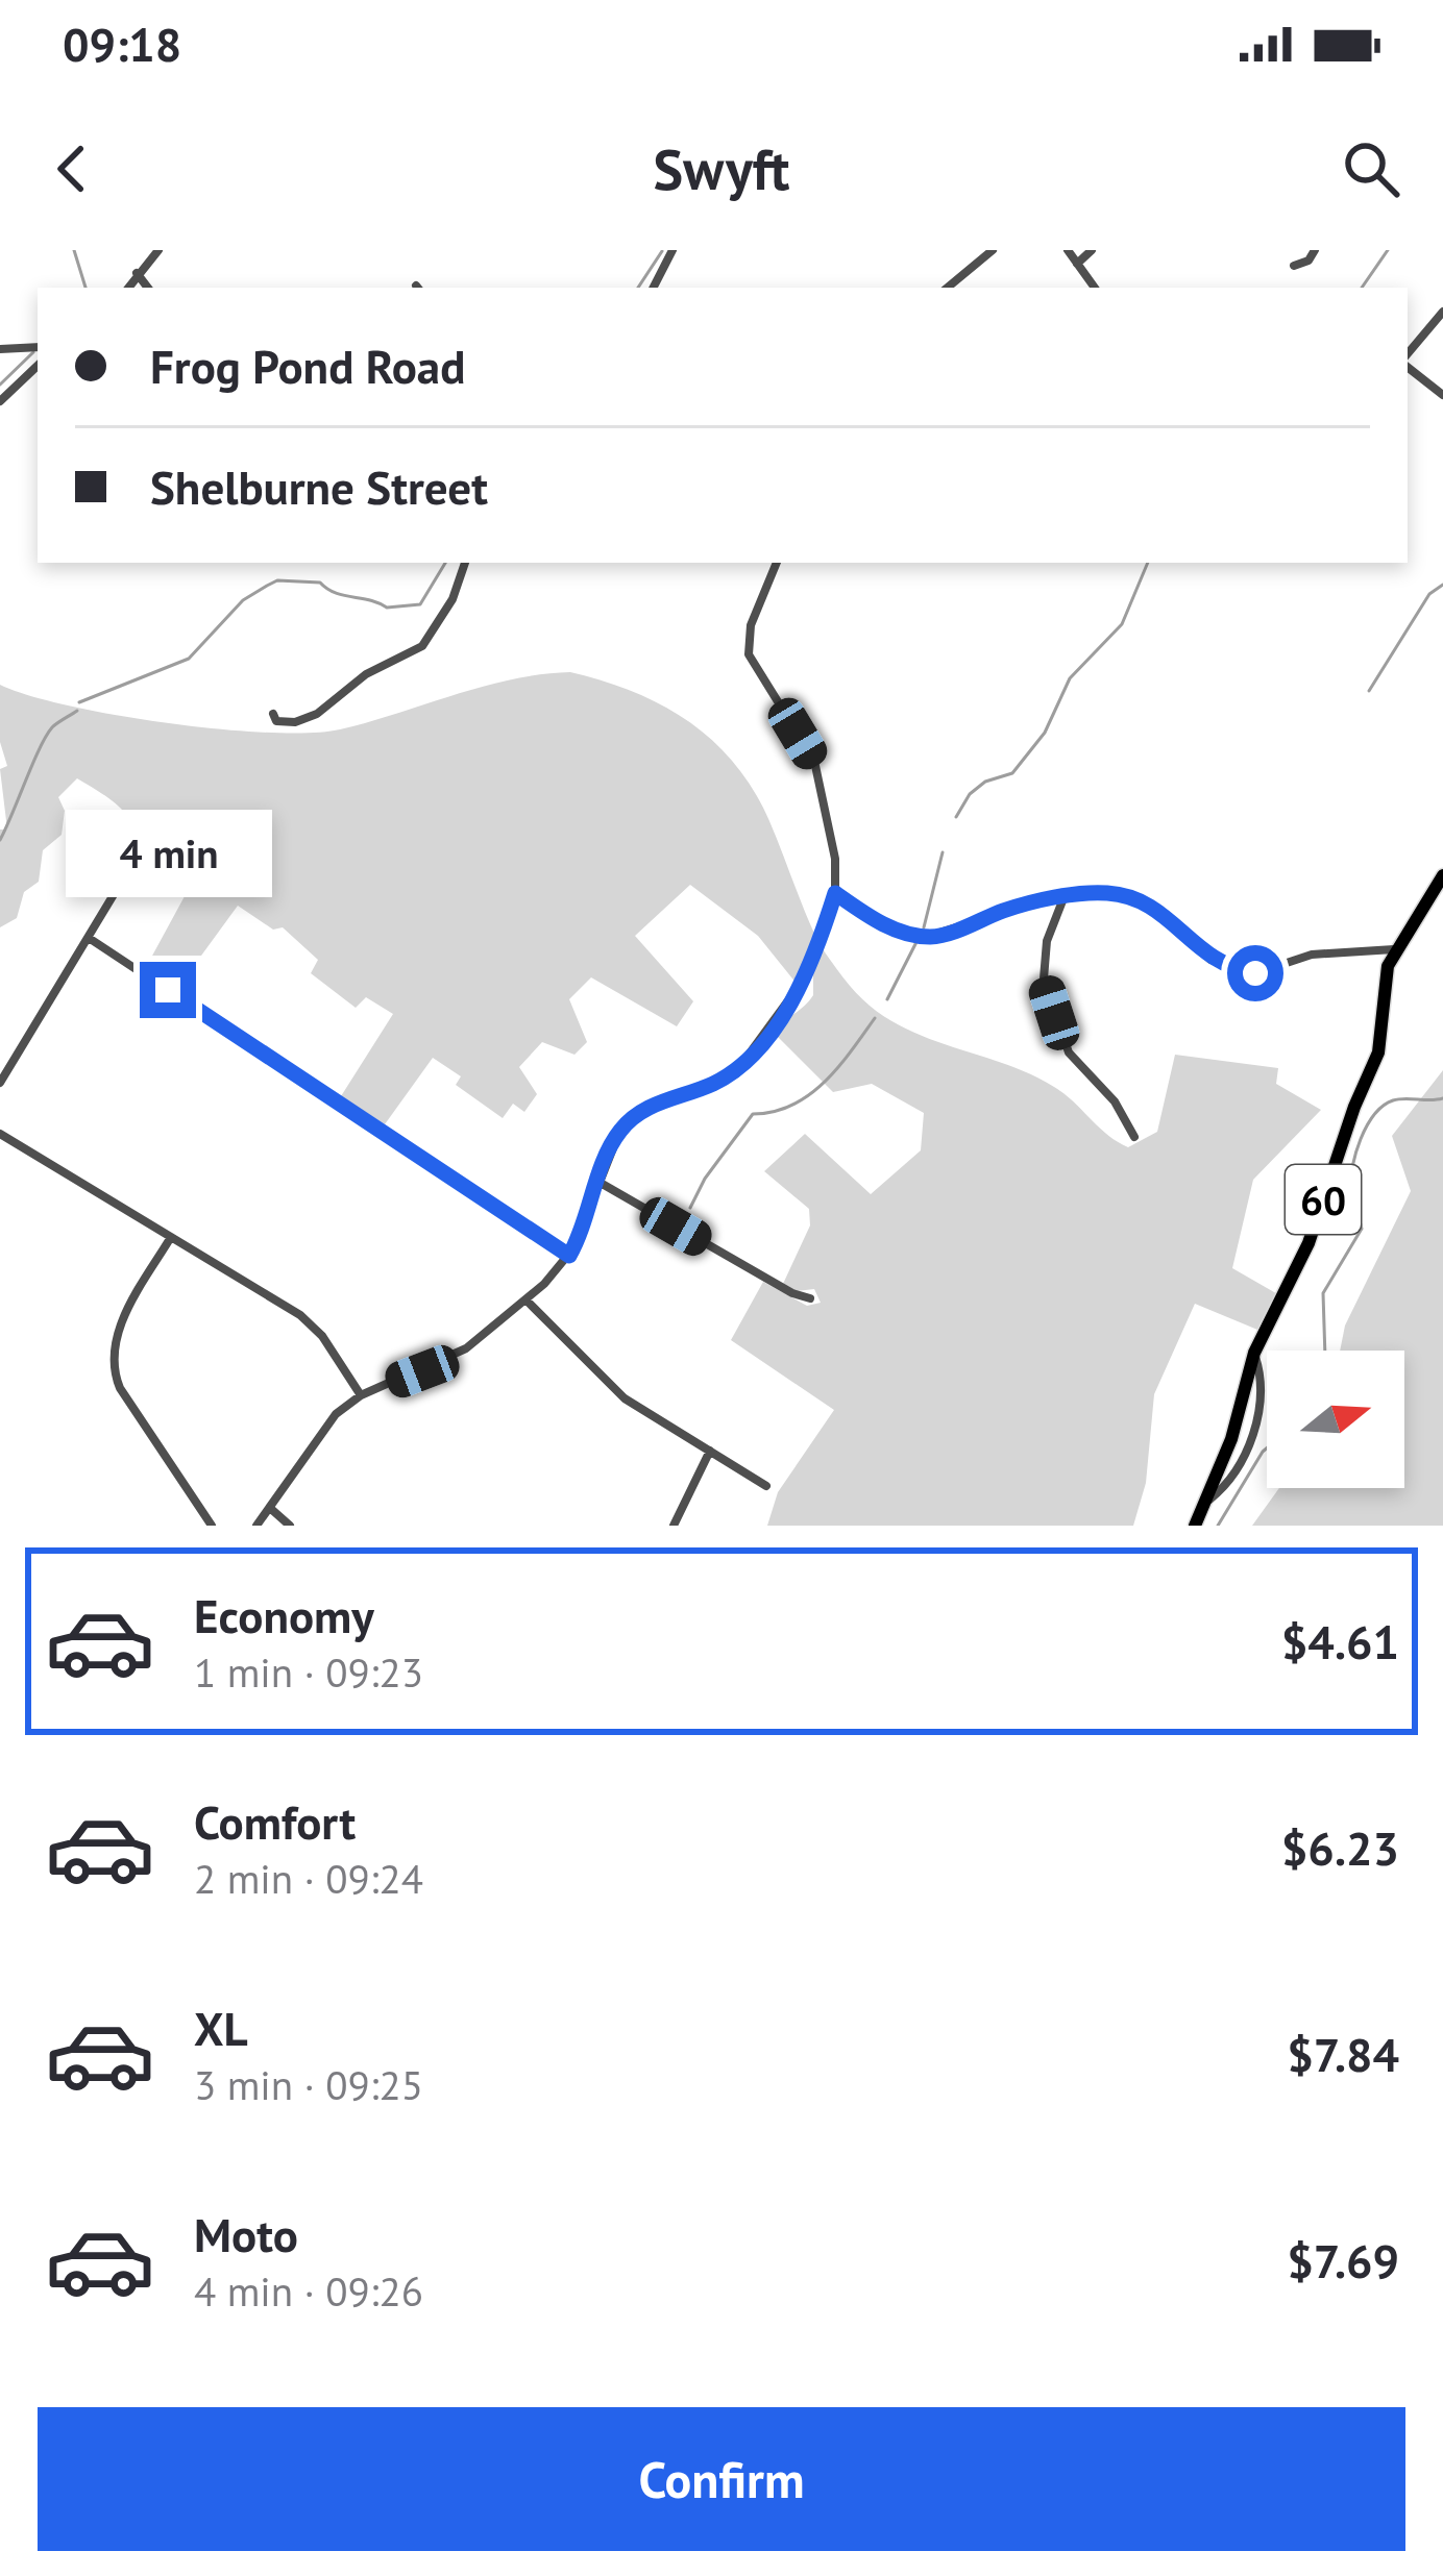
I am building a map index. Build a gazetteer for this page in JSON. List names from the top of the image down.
{
  "streets": {
    "main road": ["60"]
  },
  "north": "right",
  "page": {
    "status": "09:18",
    "header": "Swyft",
    "banner": ["Frog Pond Road", "Shelburne Street"],
    "bubble": "4 min",
    "list": [
      {
        "name": "Economy",
        "note": "1 min · 09:23",
        "value": "$4.61"
      },
      {
        "name": "Comfort",
        "note": "2 min · 09:24",
        "value": "$6.23"
      },
      {
        "name": "XL",
        "note": "3 min · 09:25",
        "value": "$7.84"
      },
      {
        "name": "Moto",
        "note": "4 min · 09:26",
        "value": "$7.69"
      }
    ],
    "buttons": "Confirm"
  }
}
